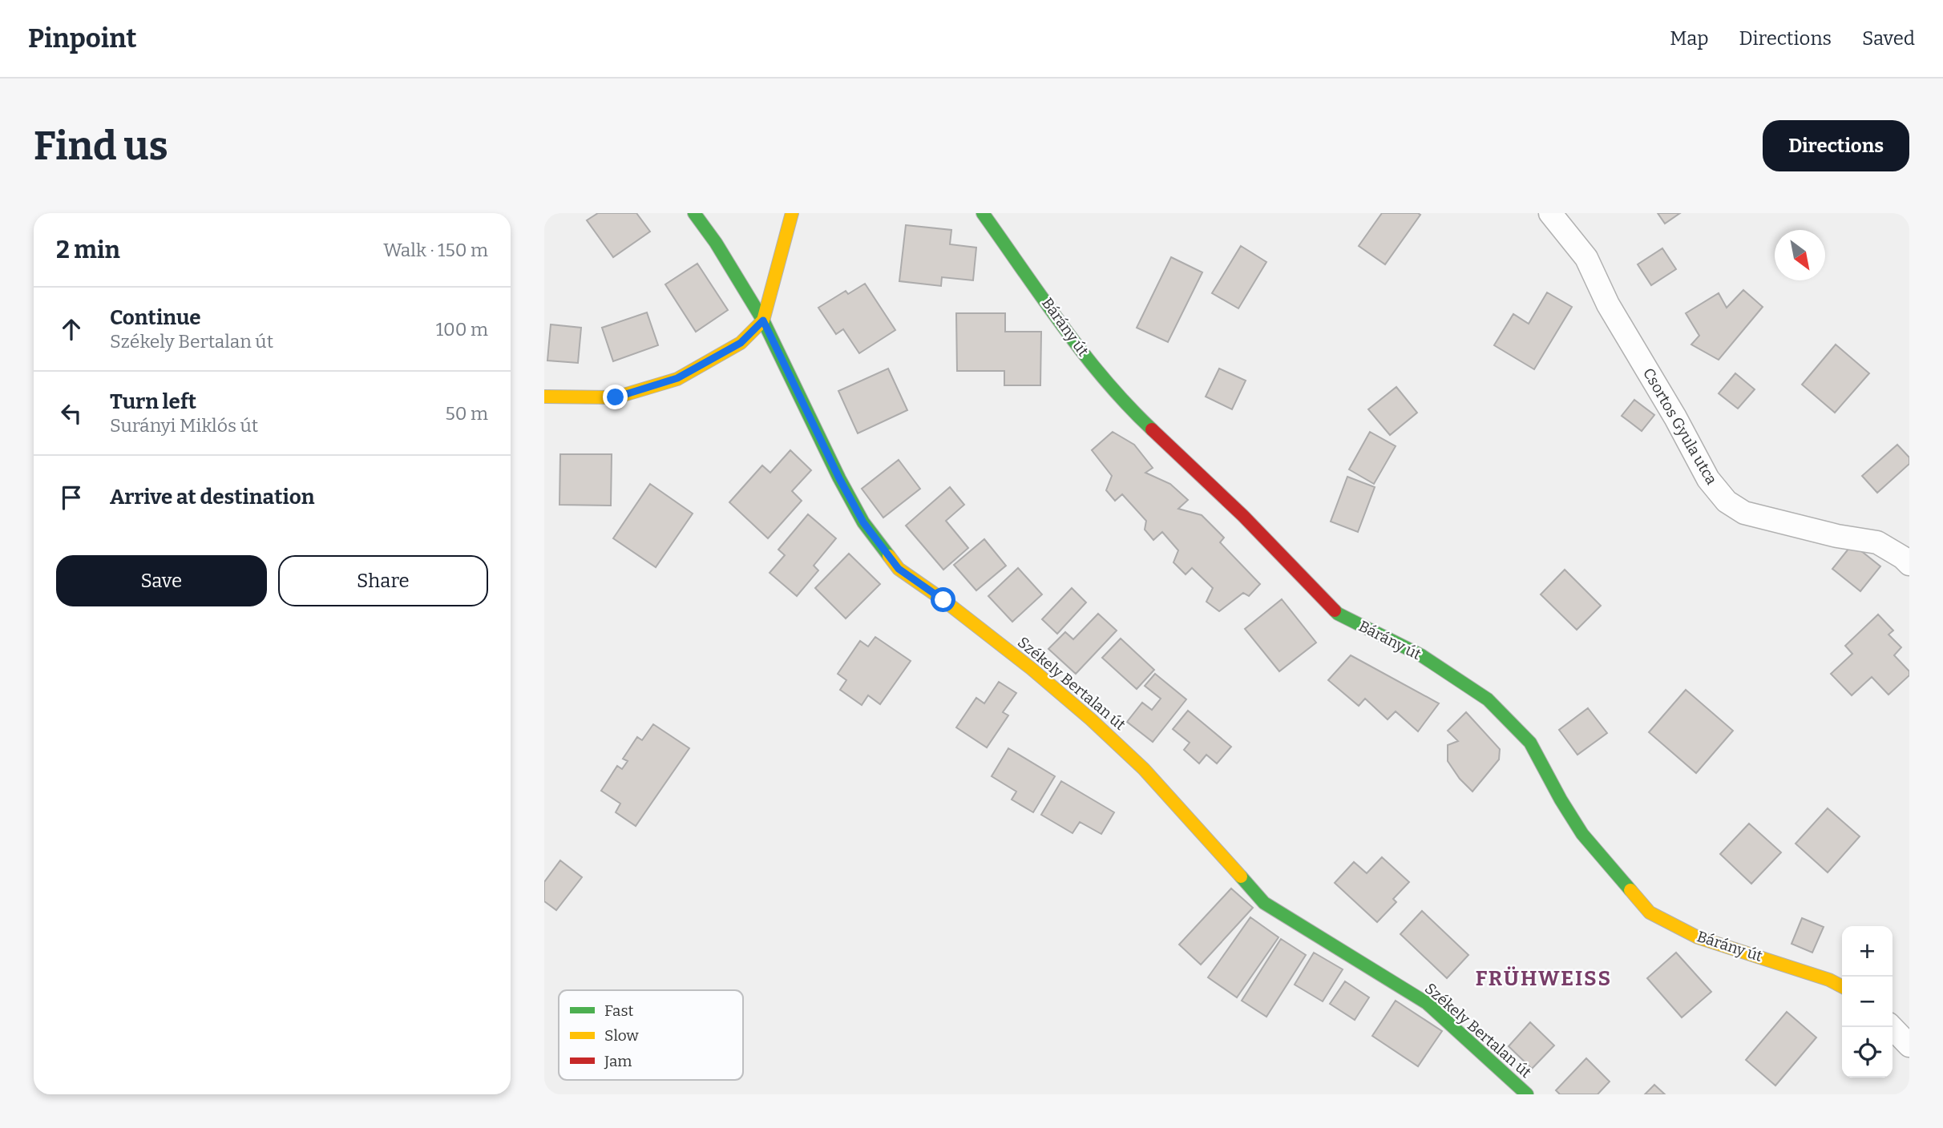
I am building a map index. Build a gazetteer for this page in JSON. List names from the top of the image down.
{
  "streets": {
    "street": ["Bárány út", "Csortos Gyula utca", "Székely Bertalan út"]
  },
  "districts": ["FRÜHWEISS"],
  "legend": ["Fast", "Slow", "Jam"],
  "north": "bottom right",
  "page": {
    "header": "Pinpoint",
    "nav": ["Map", "Directions", "Saved"],
    "buttons": [
      "Directions",
      ["Save", "Share"]
    ],
    "title": "Find us",
    "heading": ["2 min", "Walk · 150 m"],
    "list": [
      ["Continue", "Székely Bertalan út", "100 m"],
      ["Turn left", "Surányi Miklós út", "50 m"],
      "Arrive at destination"
    ],
    "map_buttons": ["+", "−"]
  }
}
